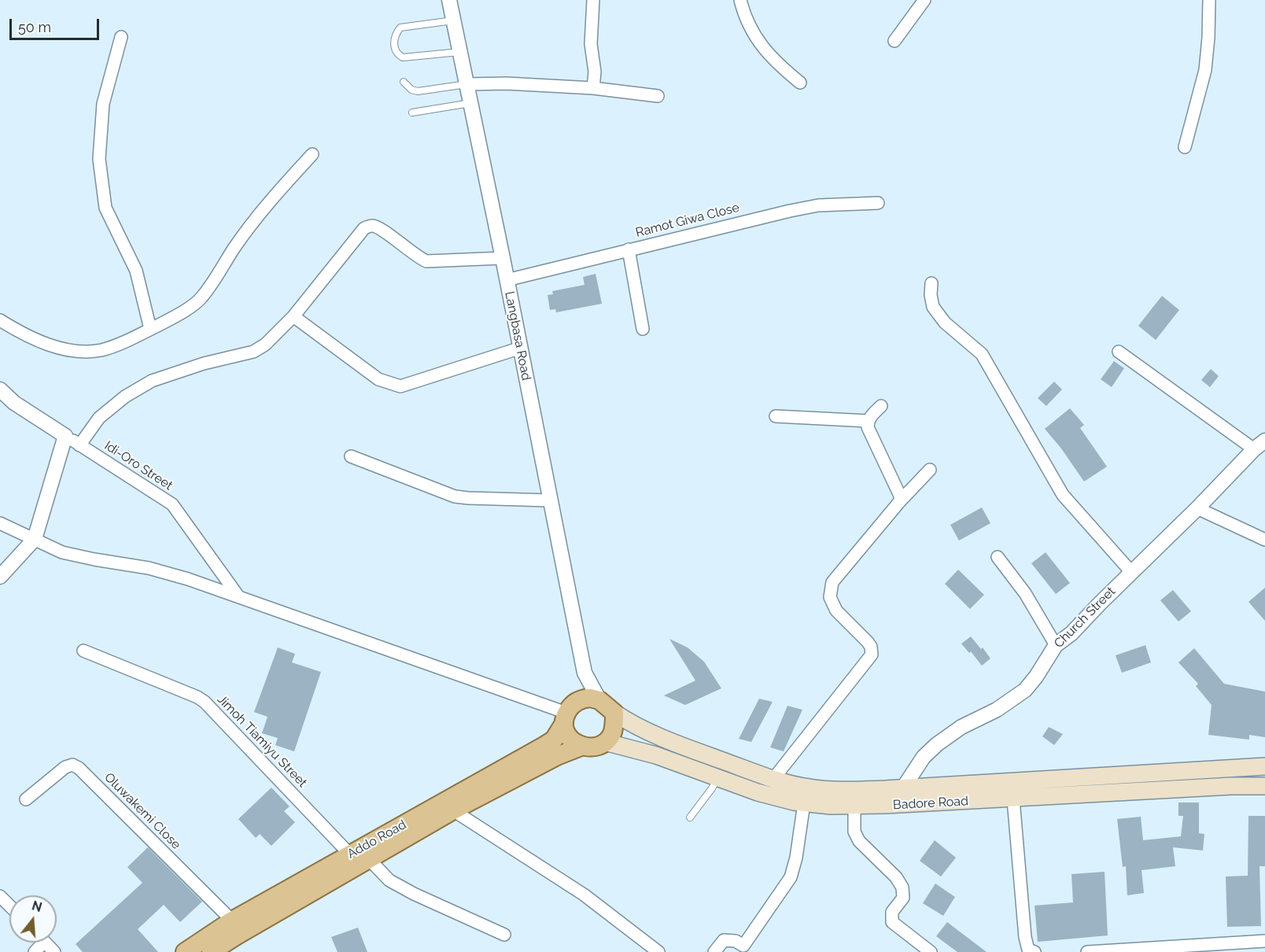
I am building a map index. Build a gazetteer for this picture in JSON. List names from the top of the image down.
{
  "streets": {
    "main road": ["Badore Road", "Addo Road"],
    "street": [
      "Ramot Giwa Close",
      "Langbasa Road",
      "Idi-Oro Street",
      "Church Street",
      "Jimoh Tiamiyu Street",
      "Oluwakemi Close"
    ]
  },
  "crossings": [
    ["Ramot Giwa Close", "Langbasa Road"],
    ["Church Street", "Badore Road"],
    ["Jimoh Tiamiyu Street", "Addo Road"],
    ["Badore Road", "Addo Road"],
    ["Oluwakemi Close", "Addo Road"]
  ],
  "scale_bar": "50 m",
  "north": "top"
}
